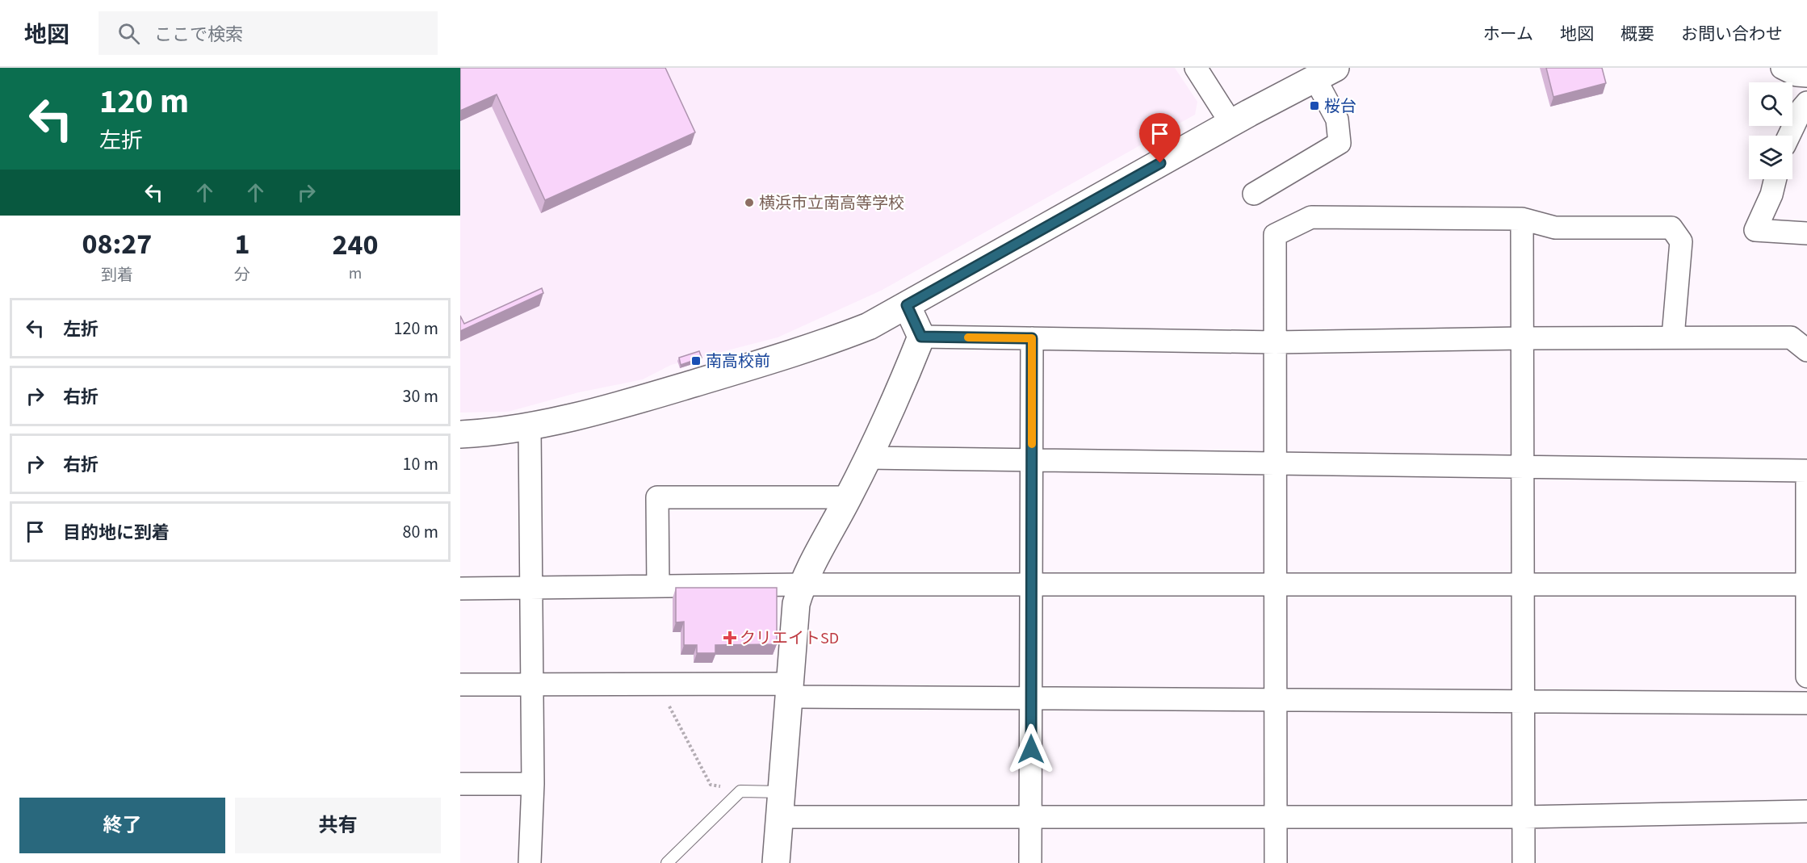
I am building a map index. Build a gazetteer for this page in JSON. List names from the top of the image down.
{
  "places": {
    "transit": ["桜台", "南高校前"],
    "other": ["横浜市立南高等学校"],
    "health": ["クリエイトSD"]
  },
  "page": {
    "header": "地図",
    "search": "ここで検索",
    "nav": [
      "ホーム",
      "地図",
      "概要",
      "お問い合わせ"
    ],
    "turn": ["120 m", "左折"],
    "eta": [
      "08:27",
      "到着",
      "1",
      "分",
      "240",
      "m"
    ],
    "list": [
      {
        "name": "左折",
        "value": "120 m"
      },
      {
        "name": "右折",
        "value": "30 m"
      },
      {
        "name": "右折",
        "value": "10 m"
      },
      {
        "name": "目的地に到着",
        "value": "80 m"
      }
    ],
    "buttons": ["終了", "共有"]
  }
}
